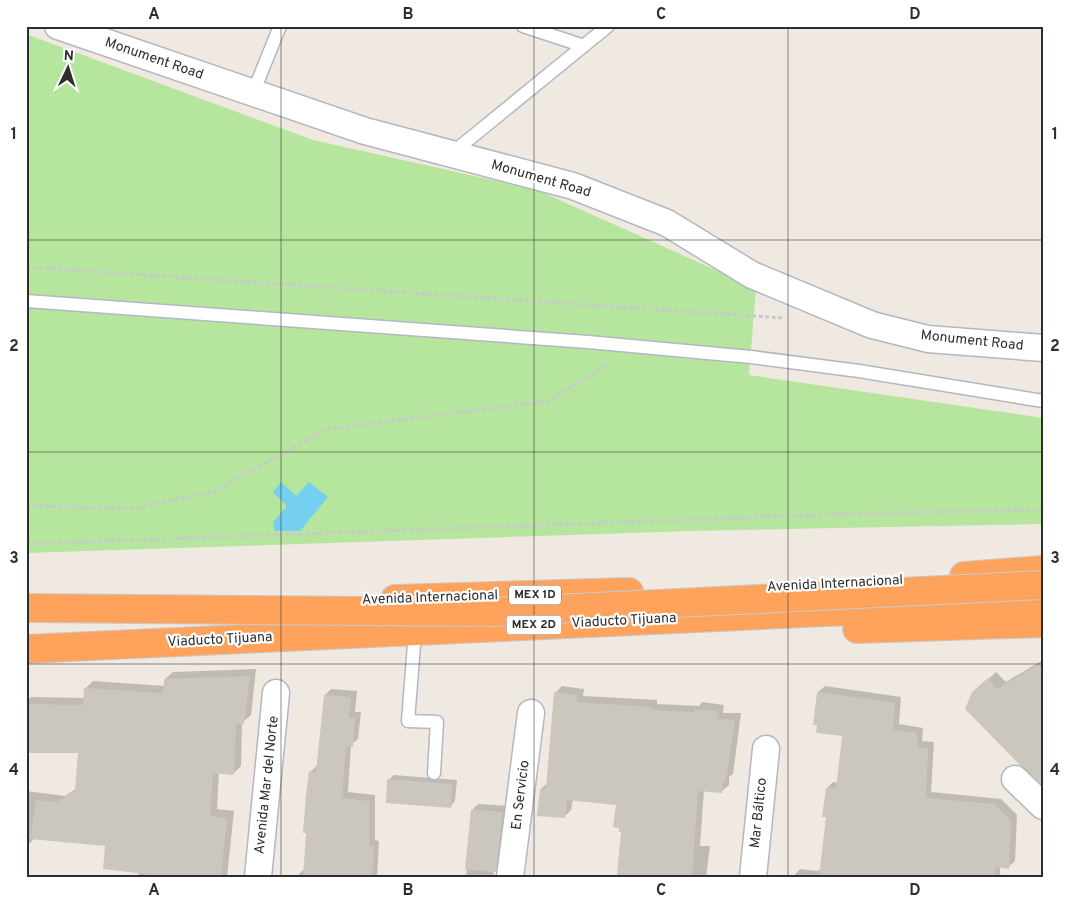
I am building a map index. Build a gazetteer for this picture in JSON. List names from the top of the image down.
{
  "streets": {
    "highway": [
      "Avenida Internacional",
      "MEX 1D",
      "Viaducto Tijuana",
      "MEX 2D"
    ],
    "street": [
      "Monument Road",
      "Avenida Mar del Norte",
      "En Servicio",
      "Mar Báltico"
    ]
  },
  "crossings": [
    ["Avenida Internacional", "Viaducto Tijuana"]
  ],
  "north": "top",
  "grid": {
    "columns": [
      "A",
      "B",
      "C",
      "D"
    ],
    "rows": [
      "1",
      "2",
      "3",
      "4"
    ]
  }
}
